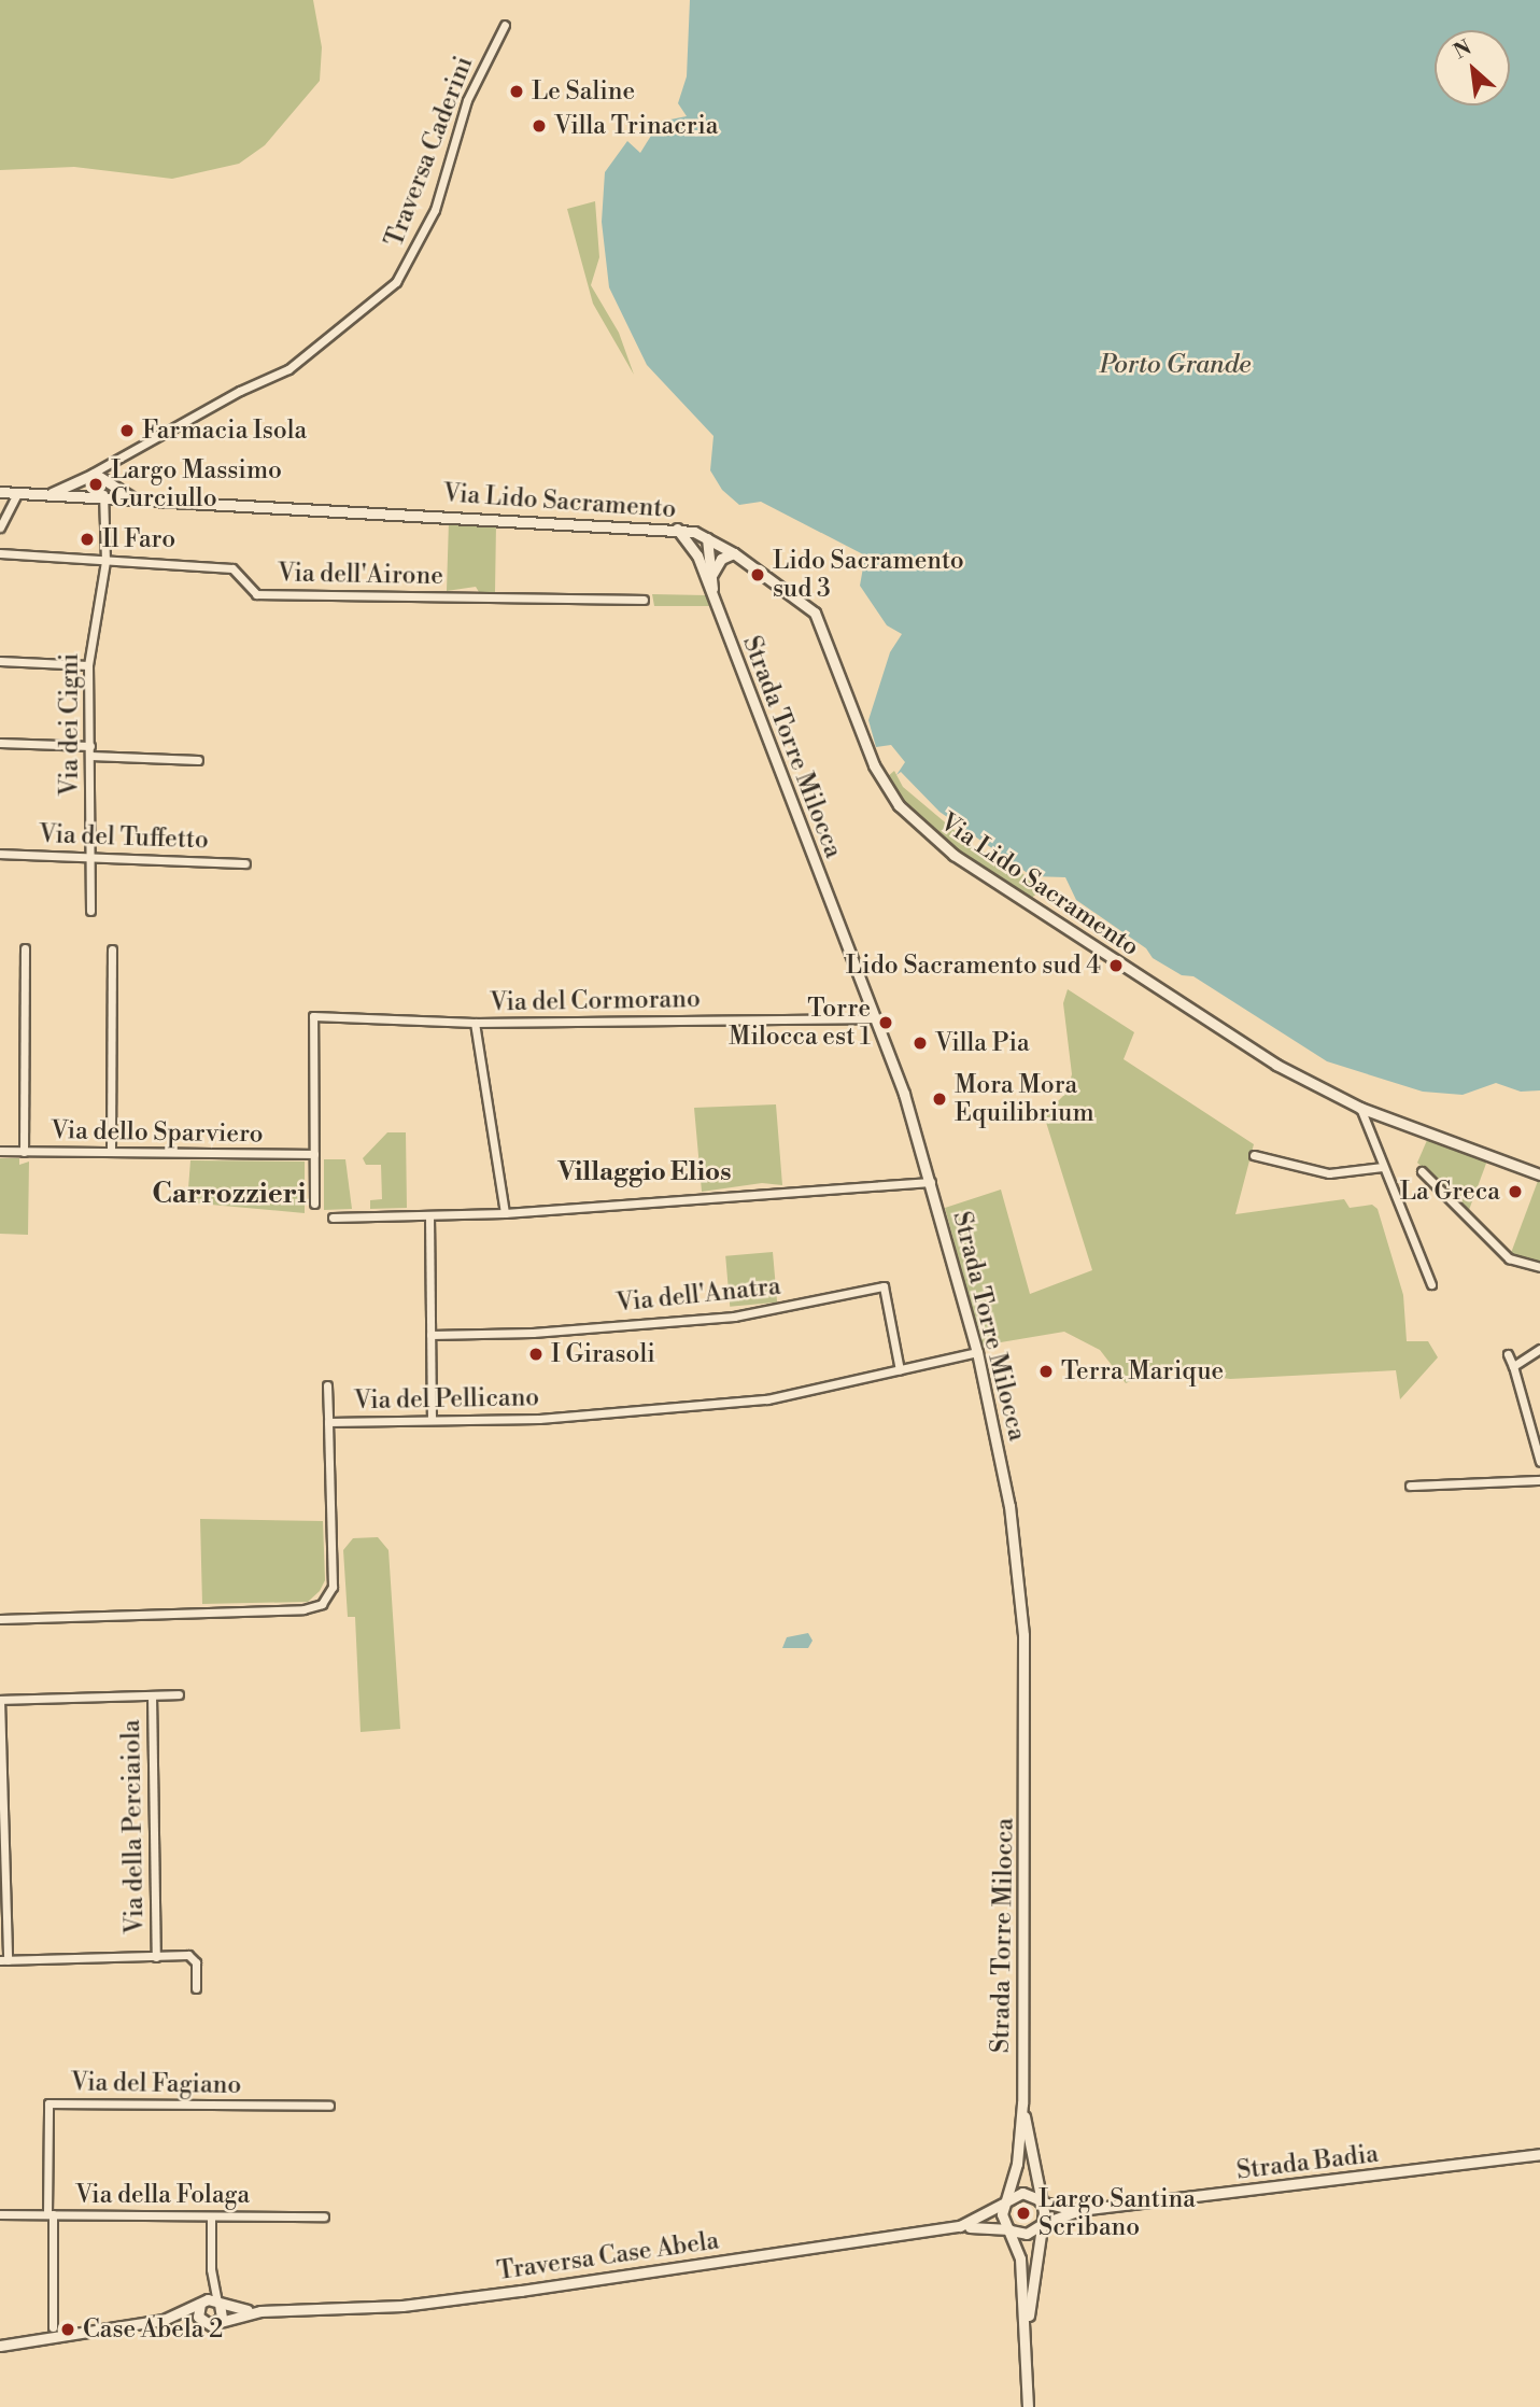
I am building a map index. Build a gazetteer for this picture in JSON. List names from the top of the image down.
{
  "streets": {
    "street": [
      "Traversa Caderini",
      "Via Lido Sacramento",
      "Via dell'Airone",
      "Via dei Cigni",
      "Strada Torre Milocca",
      "Via del Tuffetto",
      "Via del Cormorano",
      "Via dello Sparviero",
      "Via dell'Anatra",
      "Via del Pellicano",
      "Via della Perciaiola",
      "Via del Fagiano",
      "Strada Badia",
      "Via della Folaga",
      "Traversa Case Abela"
    ]
  },
  "crossings": [
    ["Via Lido Sacramento", "Via dei Cigni"],
    ["Via Lido Sacramento", "Strada Torre Milocca"],
    ["Via dell'Airone", "Via dei Cigni"],
    ["Via dei Cigni", "Via del Tuffetto"],
    ["Strada Torre Milocca", "Via del Cormorano"],
    ["Strada Torre Milocca", "Via del Pellicano"],
    ["Via del Cormorano", "Via dello Sparviero"],
    ["Via dell'Anatra", "Via del Pellicano"],
    ["Via del Fagiano", "Via della Folaga"]
  ],
  "districts": ["Villaggio Elios", "Carrozzieri"],
  "water": ["Porto Grande"],
  "places": [
    "Le Saline",
    "Villa Trinacria",
    "Farmacia Isola",
    "Largo Massimo Gurciullo",
    "Il Faro",
    "Lido Sacramento sud 3",
    "Lido Sacramento sud 4",
    "Torre Milocca est 1",
    "Villa Pia",
    "Mora Mora Equilibrium",
    "La Greca",
    "I Girasoli",
    "Terra Marique",
    "Largo Santina Scribano",
    "Case Abela 2"
  ],
  "north": "top left"
}
